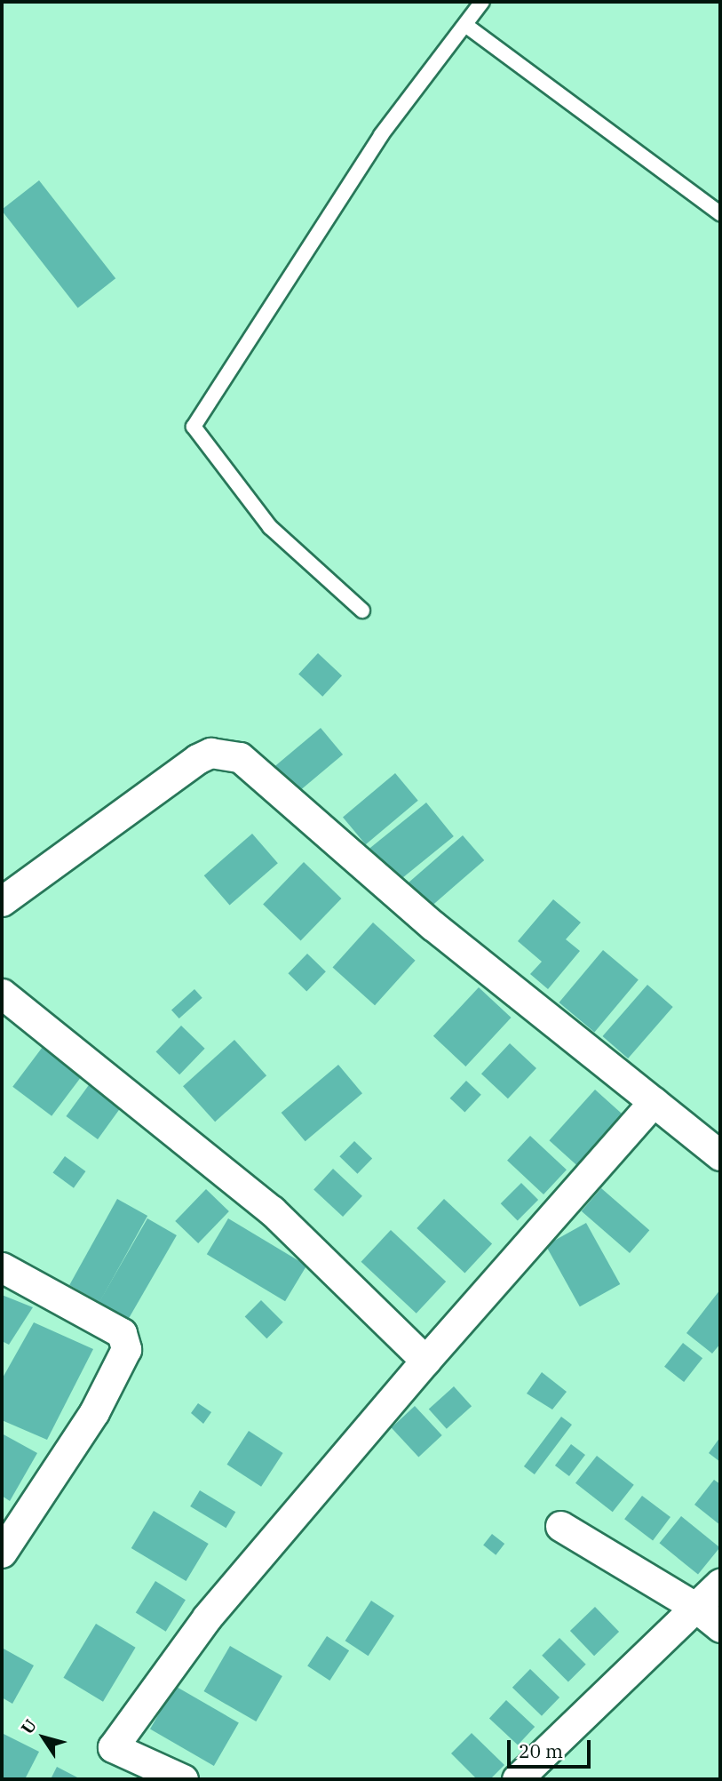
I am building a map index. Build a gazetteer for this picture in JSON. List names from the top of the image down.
{
  "scale_bar": "20 m",
  "north": "top left"
}
